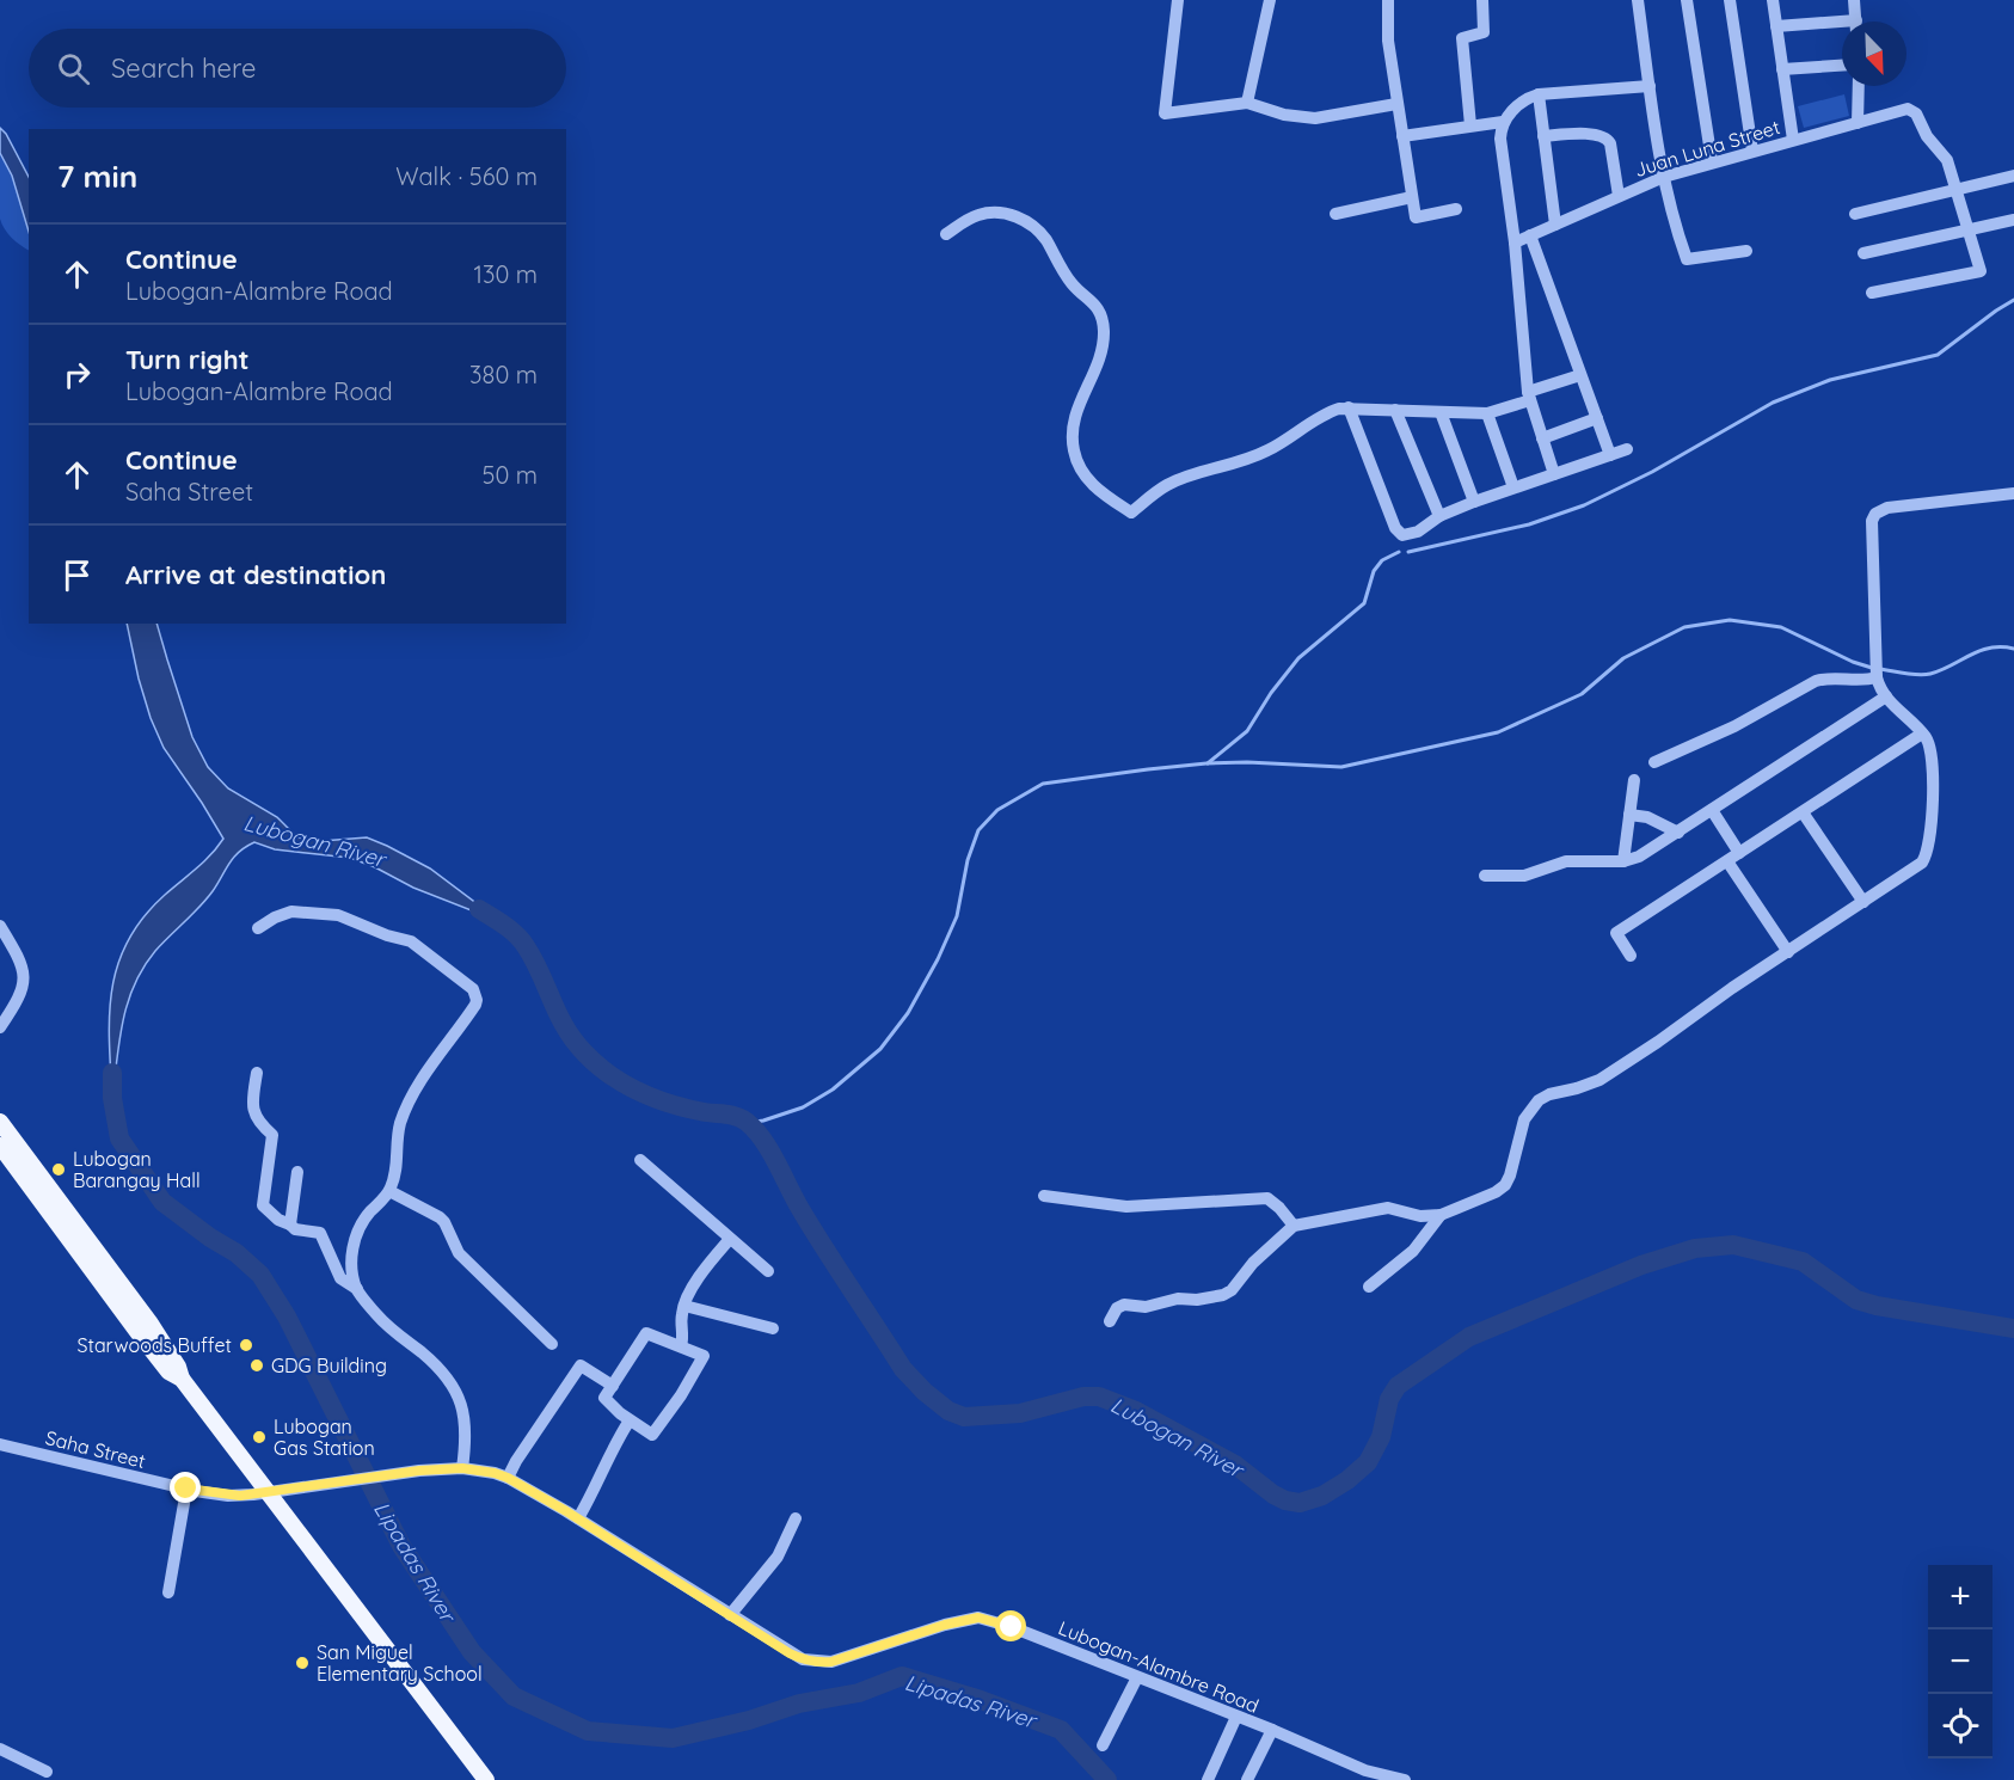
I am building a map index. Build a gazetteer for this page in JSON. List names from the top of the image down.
{
  "streets": {
    "street": ["Juan Luna Street", "Saha Street", "Lubogan-Alambre Road"]
  },
  "crossings": [
    ["Saha Street", "Lubogan-Alambre Road"]
  ],
  "water": ["Lubogan River", "Lipadas River"],
  "places": [
    "Lubogan Barangay Hall",
    "Starwoods Buffet",
    "GDG Building",
    "Lubogan Gas Station",
    "San Miguel Elementary School"
  ],
  "north": "bottom right",
  "page": {
    "search": "Search here",
    "heading": ["7 min", "Walk · 560 m"],
    "list": [
      ["Continue", "Lubogan-Alambre Road", "130 m"],
      ["Turn right", "Lubogan-Alambre Road", "380 m"],
      ["Continue", "Saha Street", "50 m"],
      "Arrive at destination"
    ],
    "map_buttons": ["+", "−"]
  }
}
